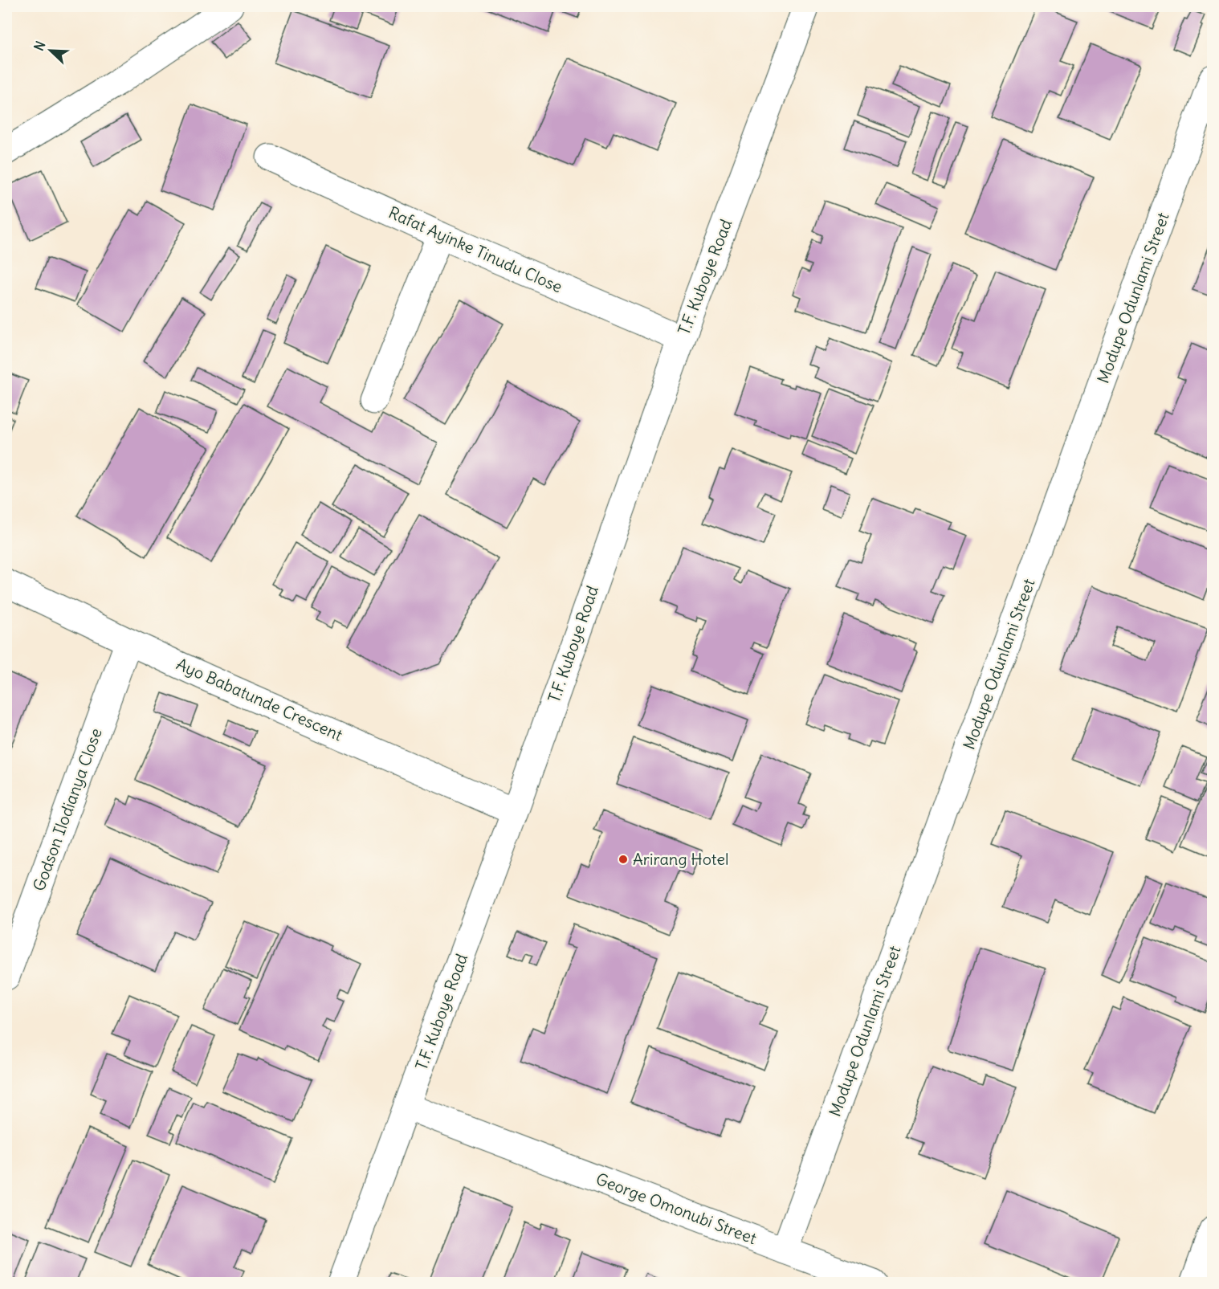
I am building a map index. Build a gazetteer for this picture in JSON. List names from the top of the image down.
{
  "streets": {
    "street": [
      "Rafat Ayinke Tinudu Close",
      "T.F. Kuboye Road",
      "Modupe Odunlami Street",
      "Ayo Babatunde Crescent",
      "Godson Ilodianya Close",
      "George Omonubi Street"
    ]
  },
  "crossings": [
    ["Rafat Ayinke Tinudu Close", "T.F. Kuboye Road"],
    ["T.F. Kuboye Road", "Ayo Babatunde Crescent"],
    ["T.F. Kuboye Road", "George Omonubi Street"],
    ["Modupe Odunlami Street", "George Omonubi Street"],
    ["Ayo Babatunde Crescent", "Godson Ilodianya Close"]
  ],
  "places": ["Arirang Hotel"],
  "north": "top left"
}
